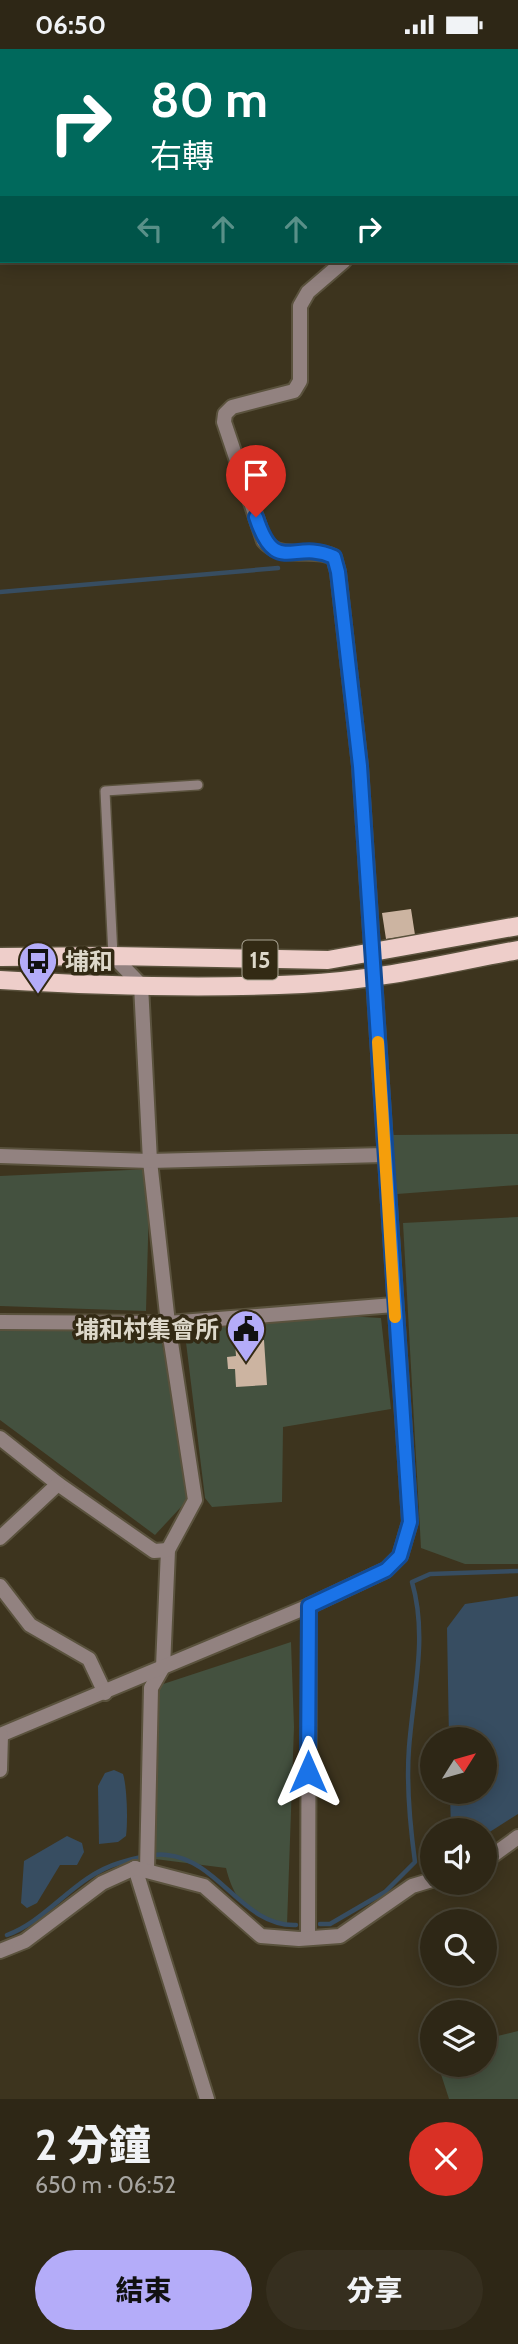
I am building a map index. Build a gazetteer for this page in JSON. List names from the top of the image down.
{
  "streets": {
    "main road": ["15"]
  },
  "places": {
    "bus stop": ["埔和"],
    "public building": ["埔和村集會所"]
  },
  "north": "top right",
  "page": {
    "status": "06:50",
    "turn": ["80 m", "右轉"],
    "heading": ["2 分鐘", "650 m · 06:52"],
    "buttons": ["結束", "分享"]
  }
}
